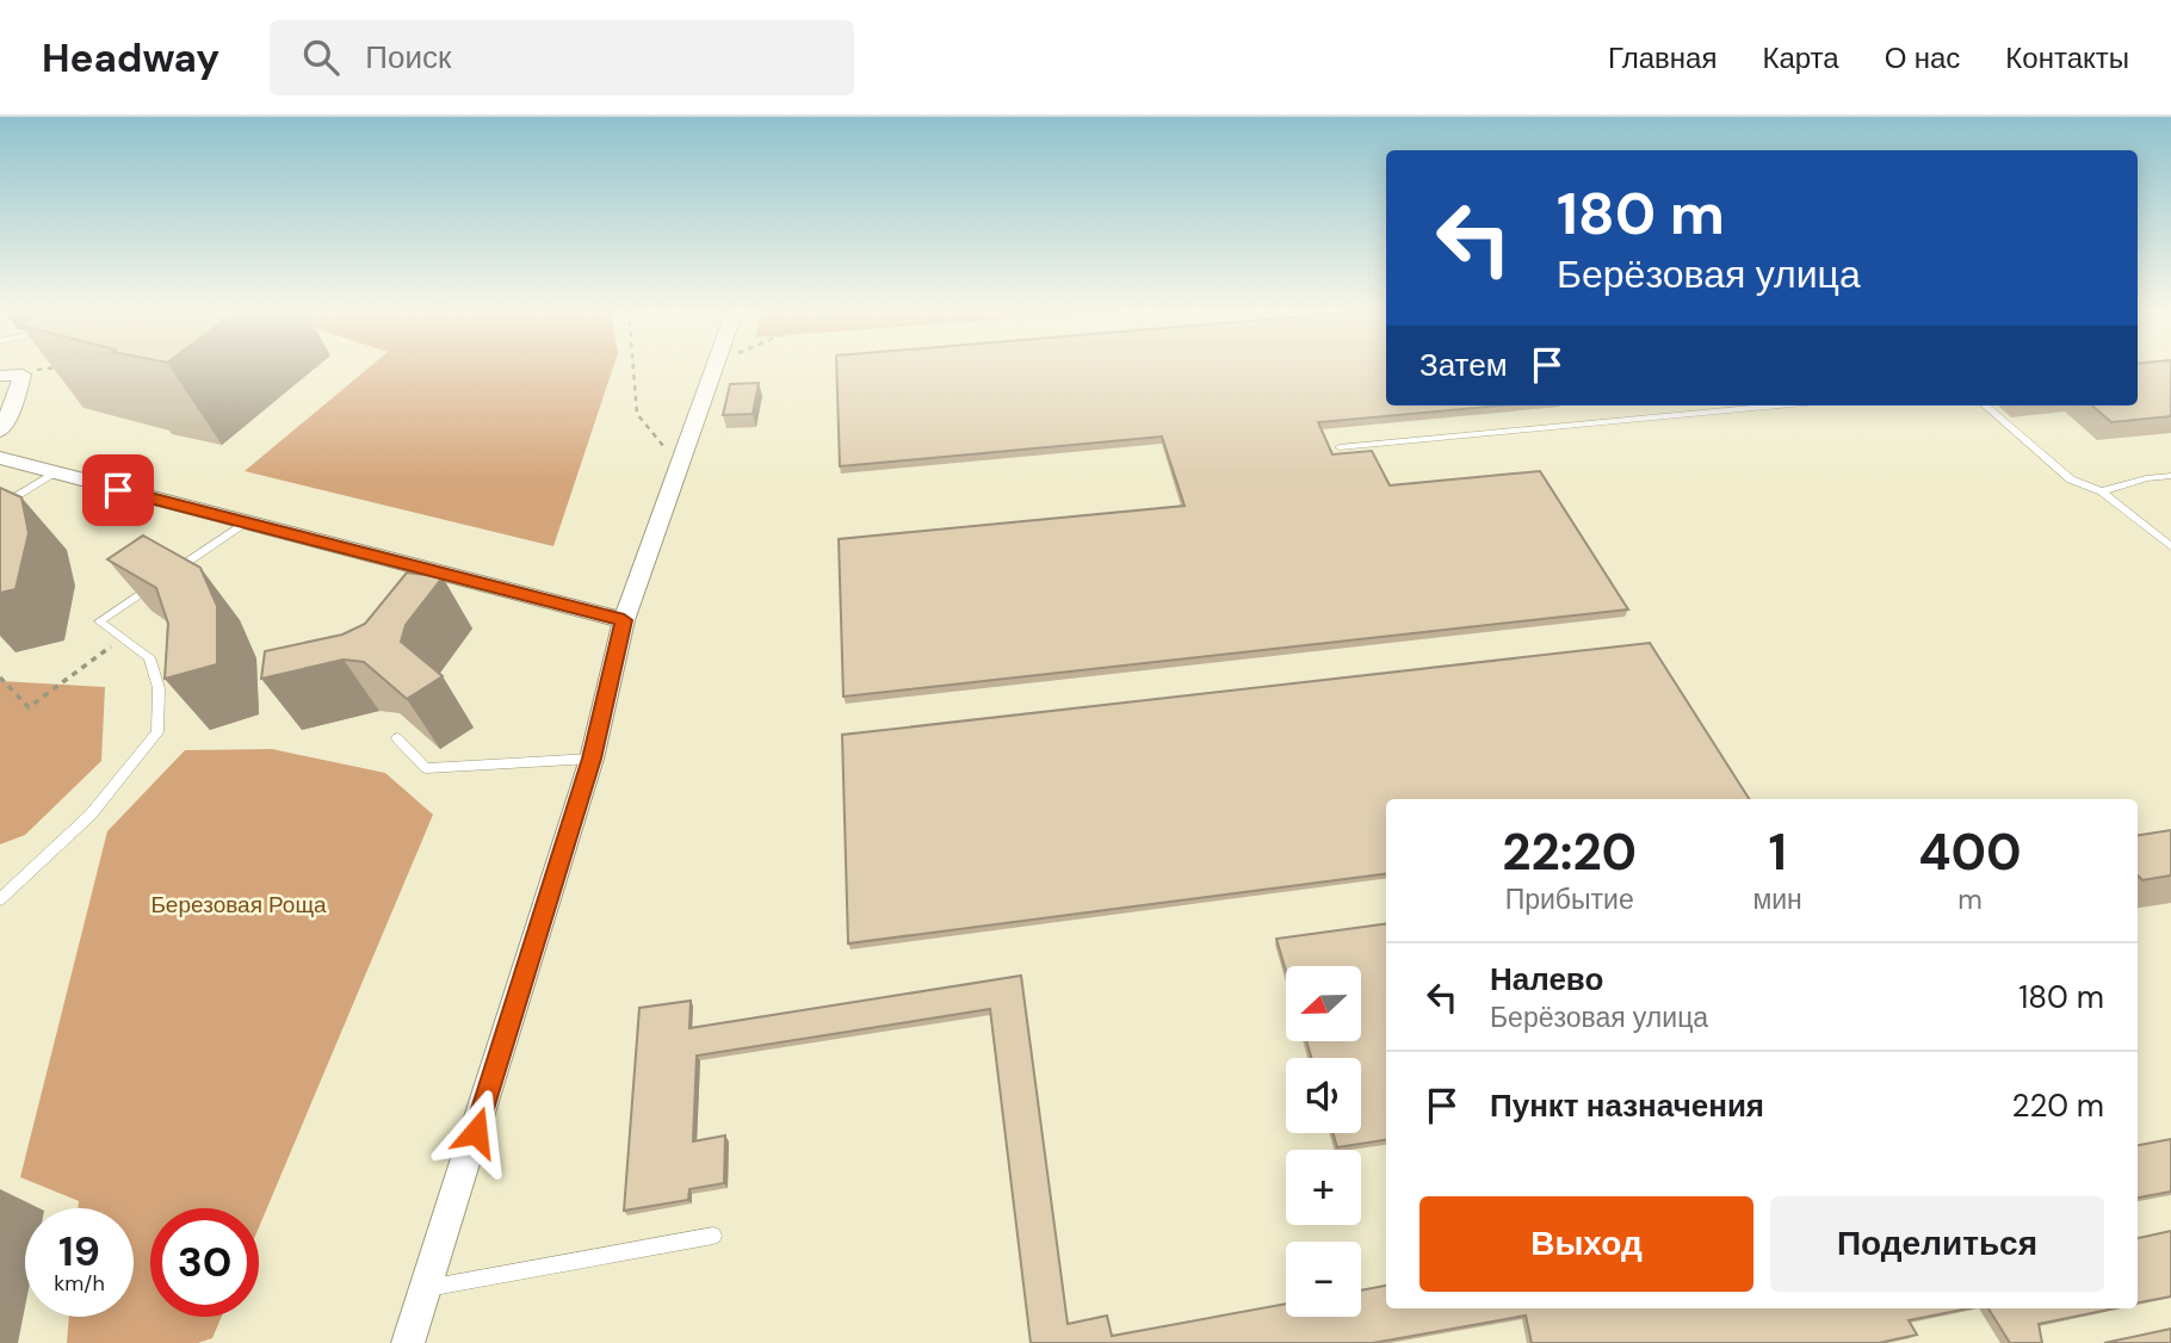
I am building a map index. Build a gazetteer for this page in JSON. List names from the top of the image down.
{
  "parks": ["Березовая Роща"],
  "north": "left",
  "page": {
    "header": "Headway",
    "search": "Поиск",
    "nav": [
      "Главная",
      "Карта",
      "О нас",
      "Контакты"
    ],
    "turn": ["180 m", "Берёзовая улица"],
    "then": "Затем",
    "eta": [
      "22:20",
      "Прибытие",
      "1",
      "мин",
      "400",
      "m"
    ],
    "list": [
      {
        "name": "Налево",
        "note": "Берёзовая улица",
        "value": "180 m"
      },
      {
        "name": "Пункт назначения",
        "value": "220 m"
      }
    ],
    "map_buttons": ["+", "−"],
    "buttons": ["Выход", "Поделиться"],
    "speed": "19 km/h",
    "limit": "30"
  }
}
